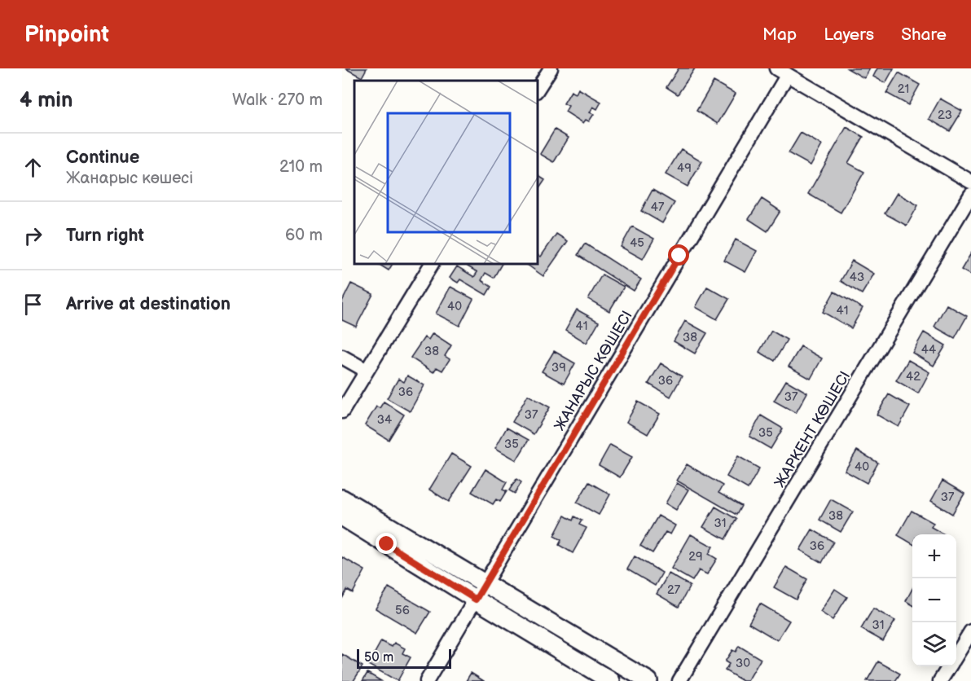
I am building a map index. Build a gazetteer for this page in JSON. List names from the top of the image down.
{
  "streets": {
    "street": ["ЖАНАРЫС КӨШЕСІ", "ЖАРКЕНТ КӨШЕСІ"]
  },
  "house_numbers": [
    "21",
    "23",
    "49",
    "47",
    "45",
    "43",
    "40",
    "41",
    "41",
    "38",
    "44",
    "38",
    "39",
    "42",
    "36",
    "36",
    "37",
    "37",
    "34",
    "35",
    "35",
    "40",
    "37",
    "38",
    "31",
    "36",
    "29",
    "27",
    "56",
    "31",
    "30"
  ],
  "scale_bar": "50 m",
  "page": {
    "header": "Pinpoint",
    "nav": ["Map", "Layers", "Share"],
    "heading": ["4 min", "Walk · 270 m"],
    "list": [
      ["Continue", "Жанарыс көшесі", "210 m"],
      ["Turn right", "60 m"],
      "Arrive at destination"
    ],
    "map_buttons": ["+", "−"],
    "scale": "50 m"
  }
}
